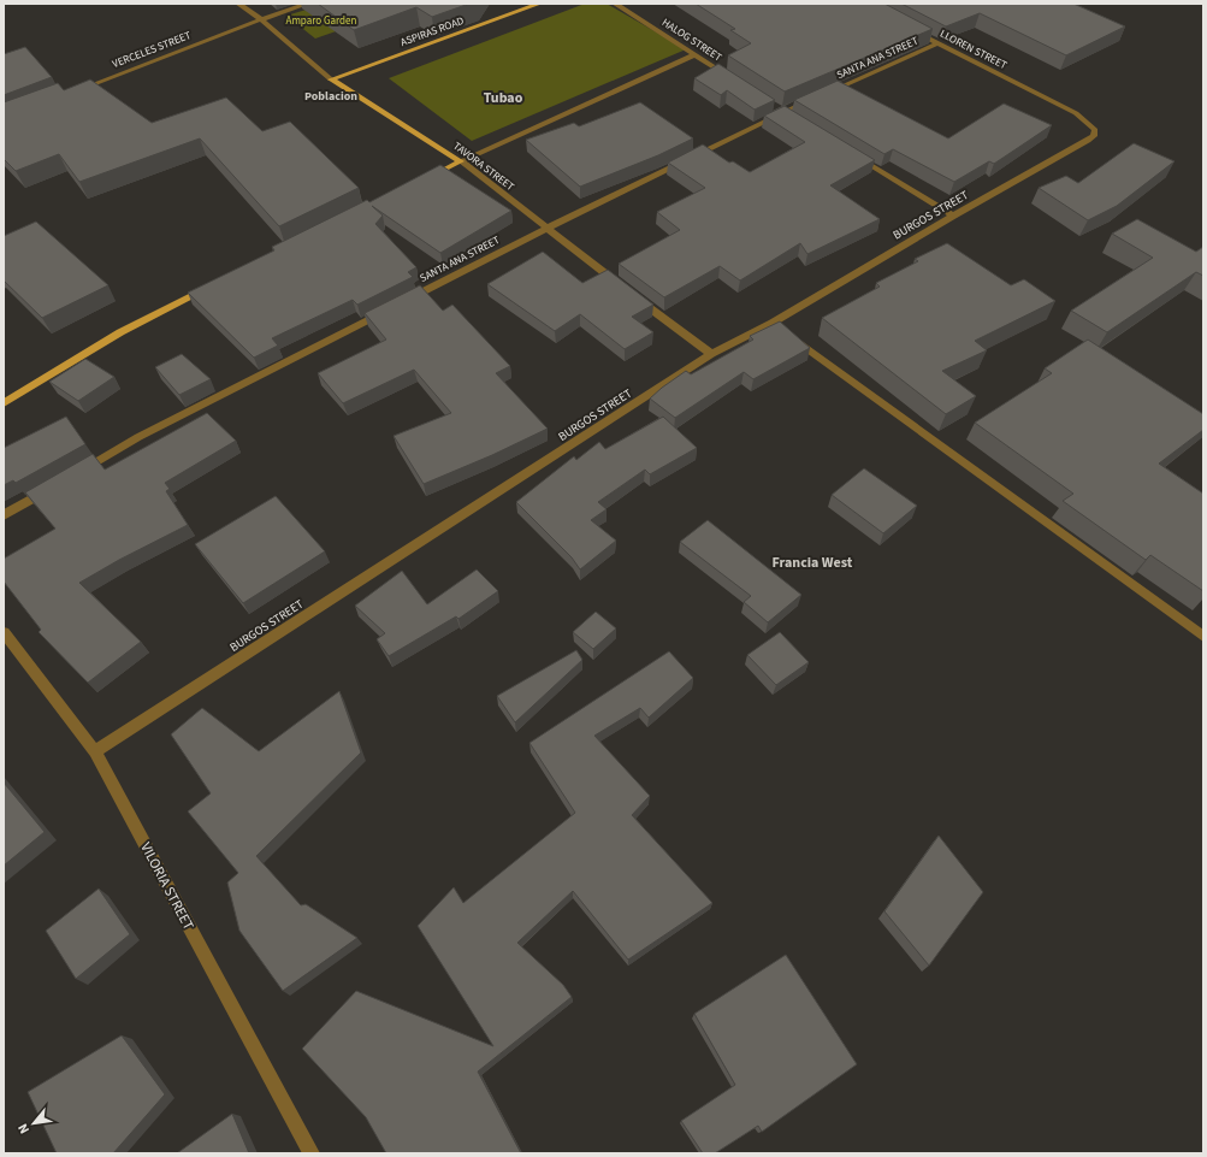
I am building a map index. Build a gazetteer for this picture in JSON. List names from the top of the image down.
{
  "streets": {
    "main road": ["ASPIRAS ROAD", "TAVORA STREET"],
    "street": [
      "HALOG STREET",
      "VERCELES STREET",
      "LLOREN STREET",
      "SANTA ANA STREET",
      "BURGOS STREET",
      "VILORIA STREET"
    ]
  },
  "crossings": [
    ["ASPIRAS ROAD", "TAVORA STREET"],
    ["VERCELES STREET", "TAVORA STREET"],
    ["LLOREN STREET", "SANTA ANA STREET"],
    ["LLOREN STREET", "BURGOS STREET"],
    ["SANTA ANA STREET", "TAVORA STREET"],
    ["BURGOS STREET", "VILORIA STREET"]
  ],
  "districts": ["Poblacion", "Tubao", "Francia West"],
  "parks": ["Amparo Garden"],
  "north": "bottom left"
}
